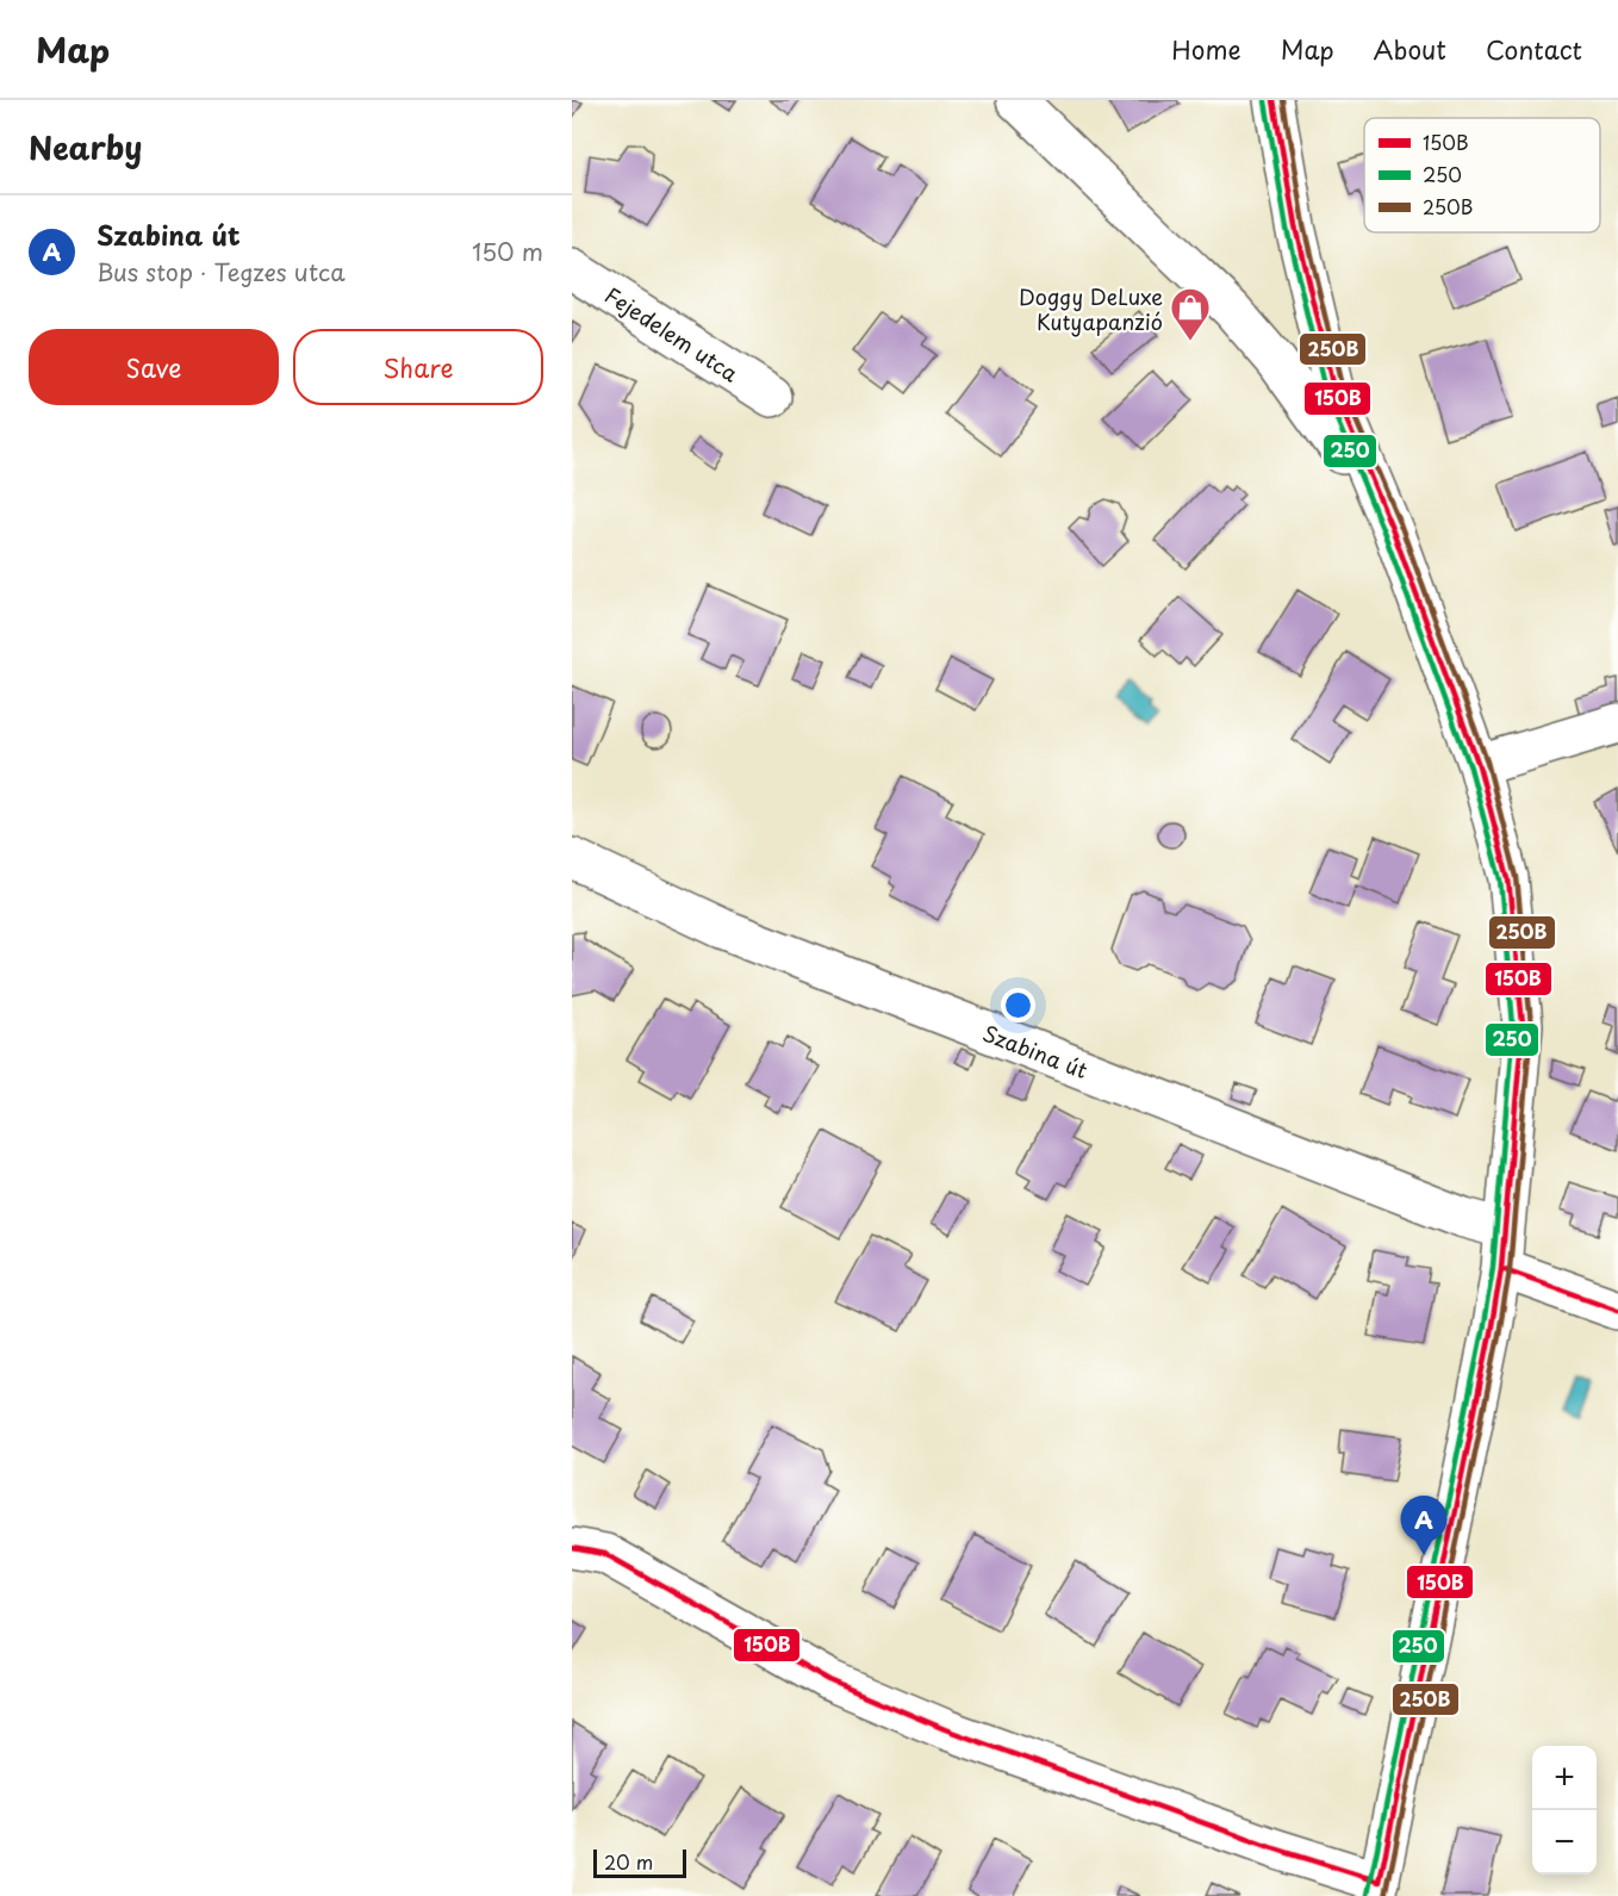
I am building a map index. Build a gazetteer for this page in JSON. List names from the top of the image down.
{
  "streets": {
    "street": ["Fejedelem utca", "Szabina út"]
  },
  "places": {
    "shop": ["Doggy DeLuxe Kutyapanzió"]
  },
  "lines": ["transit line 150B", "transit line 250B", "transit line 250"],
  "legend": ["150B", "250", "250B"],
  "scale_bar": "20 m",
  "page": {
    "header": "Map",
    "nav": [
      "Home",
      "Map",
      "About",
      "Contact"
    ],
    "heading": "Nearby",
    "list": [
      {
        "mark": "A",
        "name": "Szabina út",
        "note": "Bus stop · Tegzes utca",
        "value": "150 m"
      }
    ],
    "buttons": ["Save", "Share"],
    "pins": "A",
    "map_buttons": ["+", "−"],
    "scale": "20 m"
  }
}
